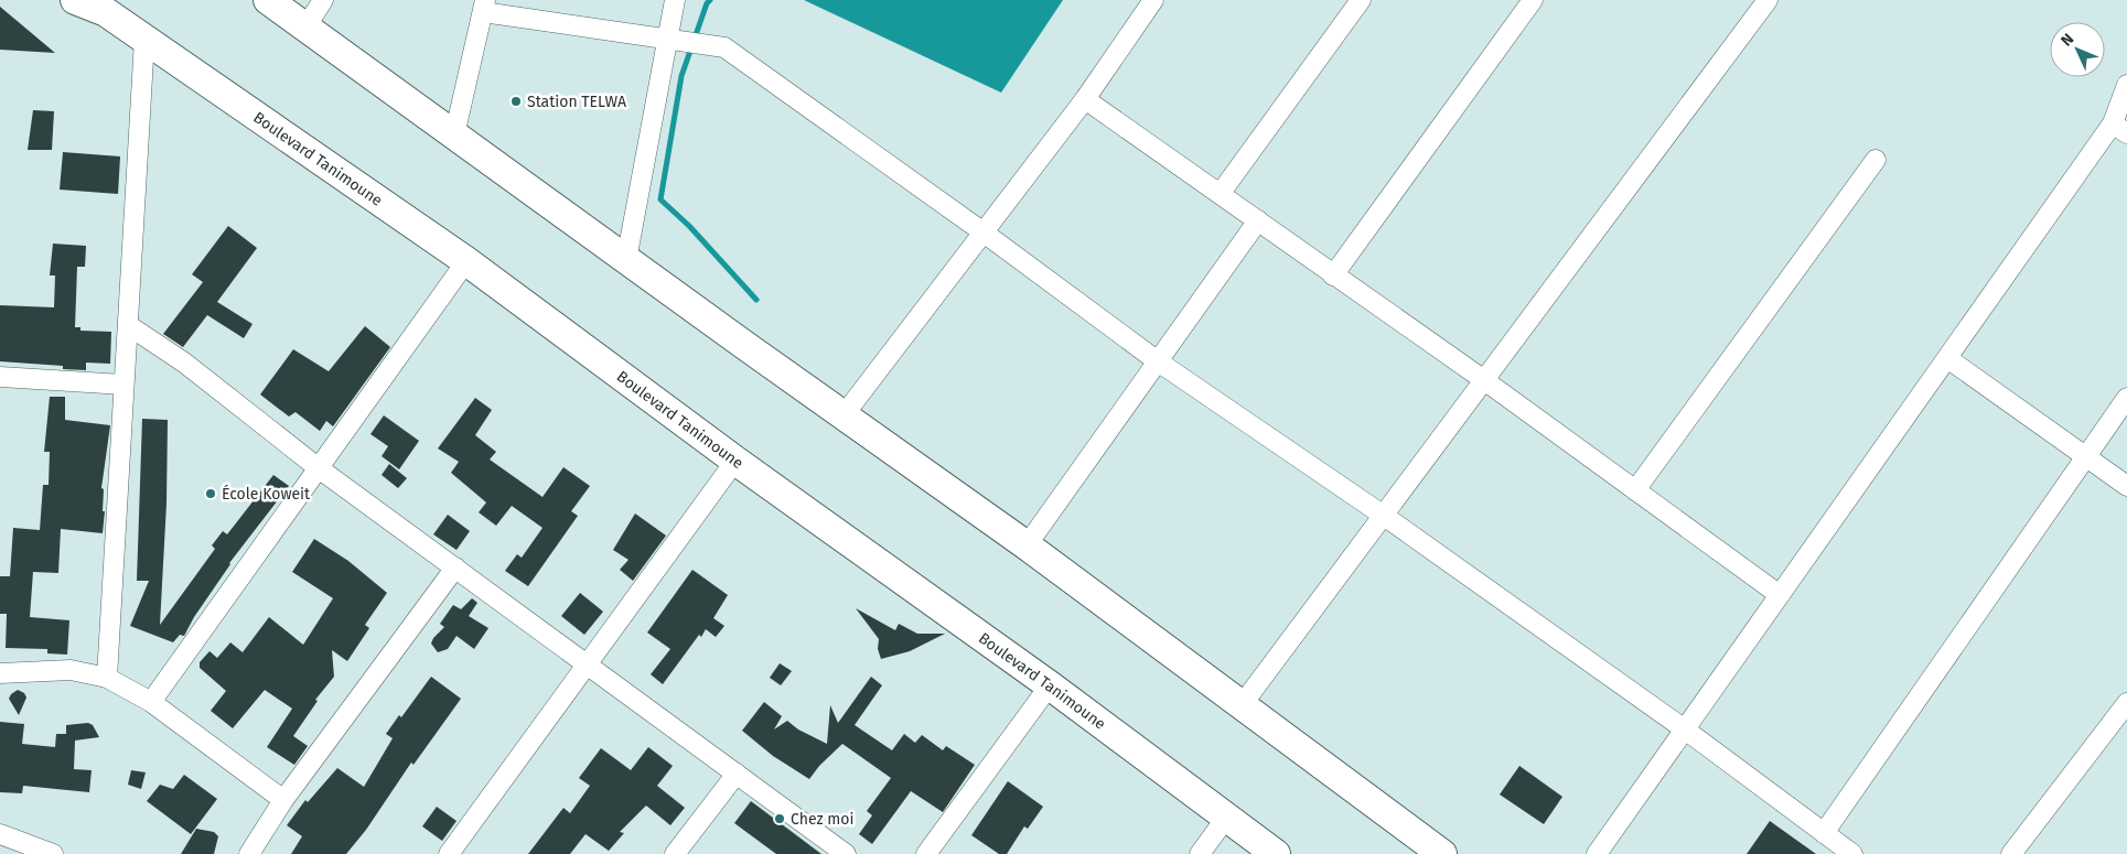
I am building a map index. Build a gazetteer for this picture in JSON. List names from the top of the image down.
{
  "streets": {
    "main road": ["Boulevard Tanimoune"]
  },
  "places": ["Station TELWA", "École Koweit", "Chez moi"],
  "north": "top left"
}
